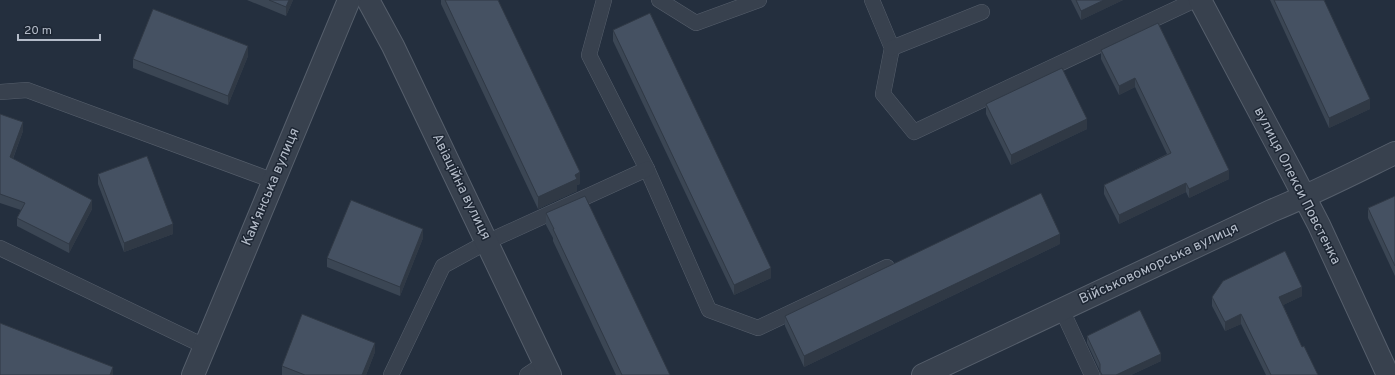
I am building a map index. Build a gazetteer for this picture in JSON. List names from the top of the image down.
{
  "streets": {
    "street": [
      "вулиця Олекси Повстенка",
      "Камʼянська вулиця",
      "Авіаційна вулиця",
      "Військовоморська вулиця"
    ]
  },
  "crossings": [
    ["вулиця Олекси Повстенка", "Військовоморська вулиця"]
  ],
  "scale_bar": "20 m"
}
